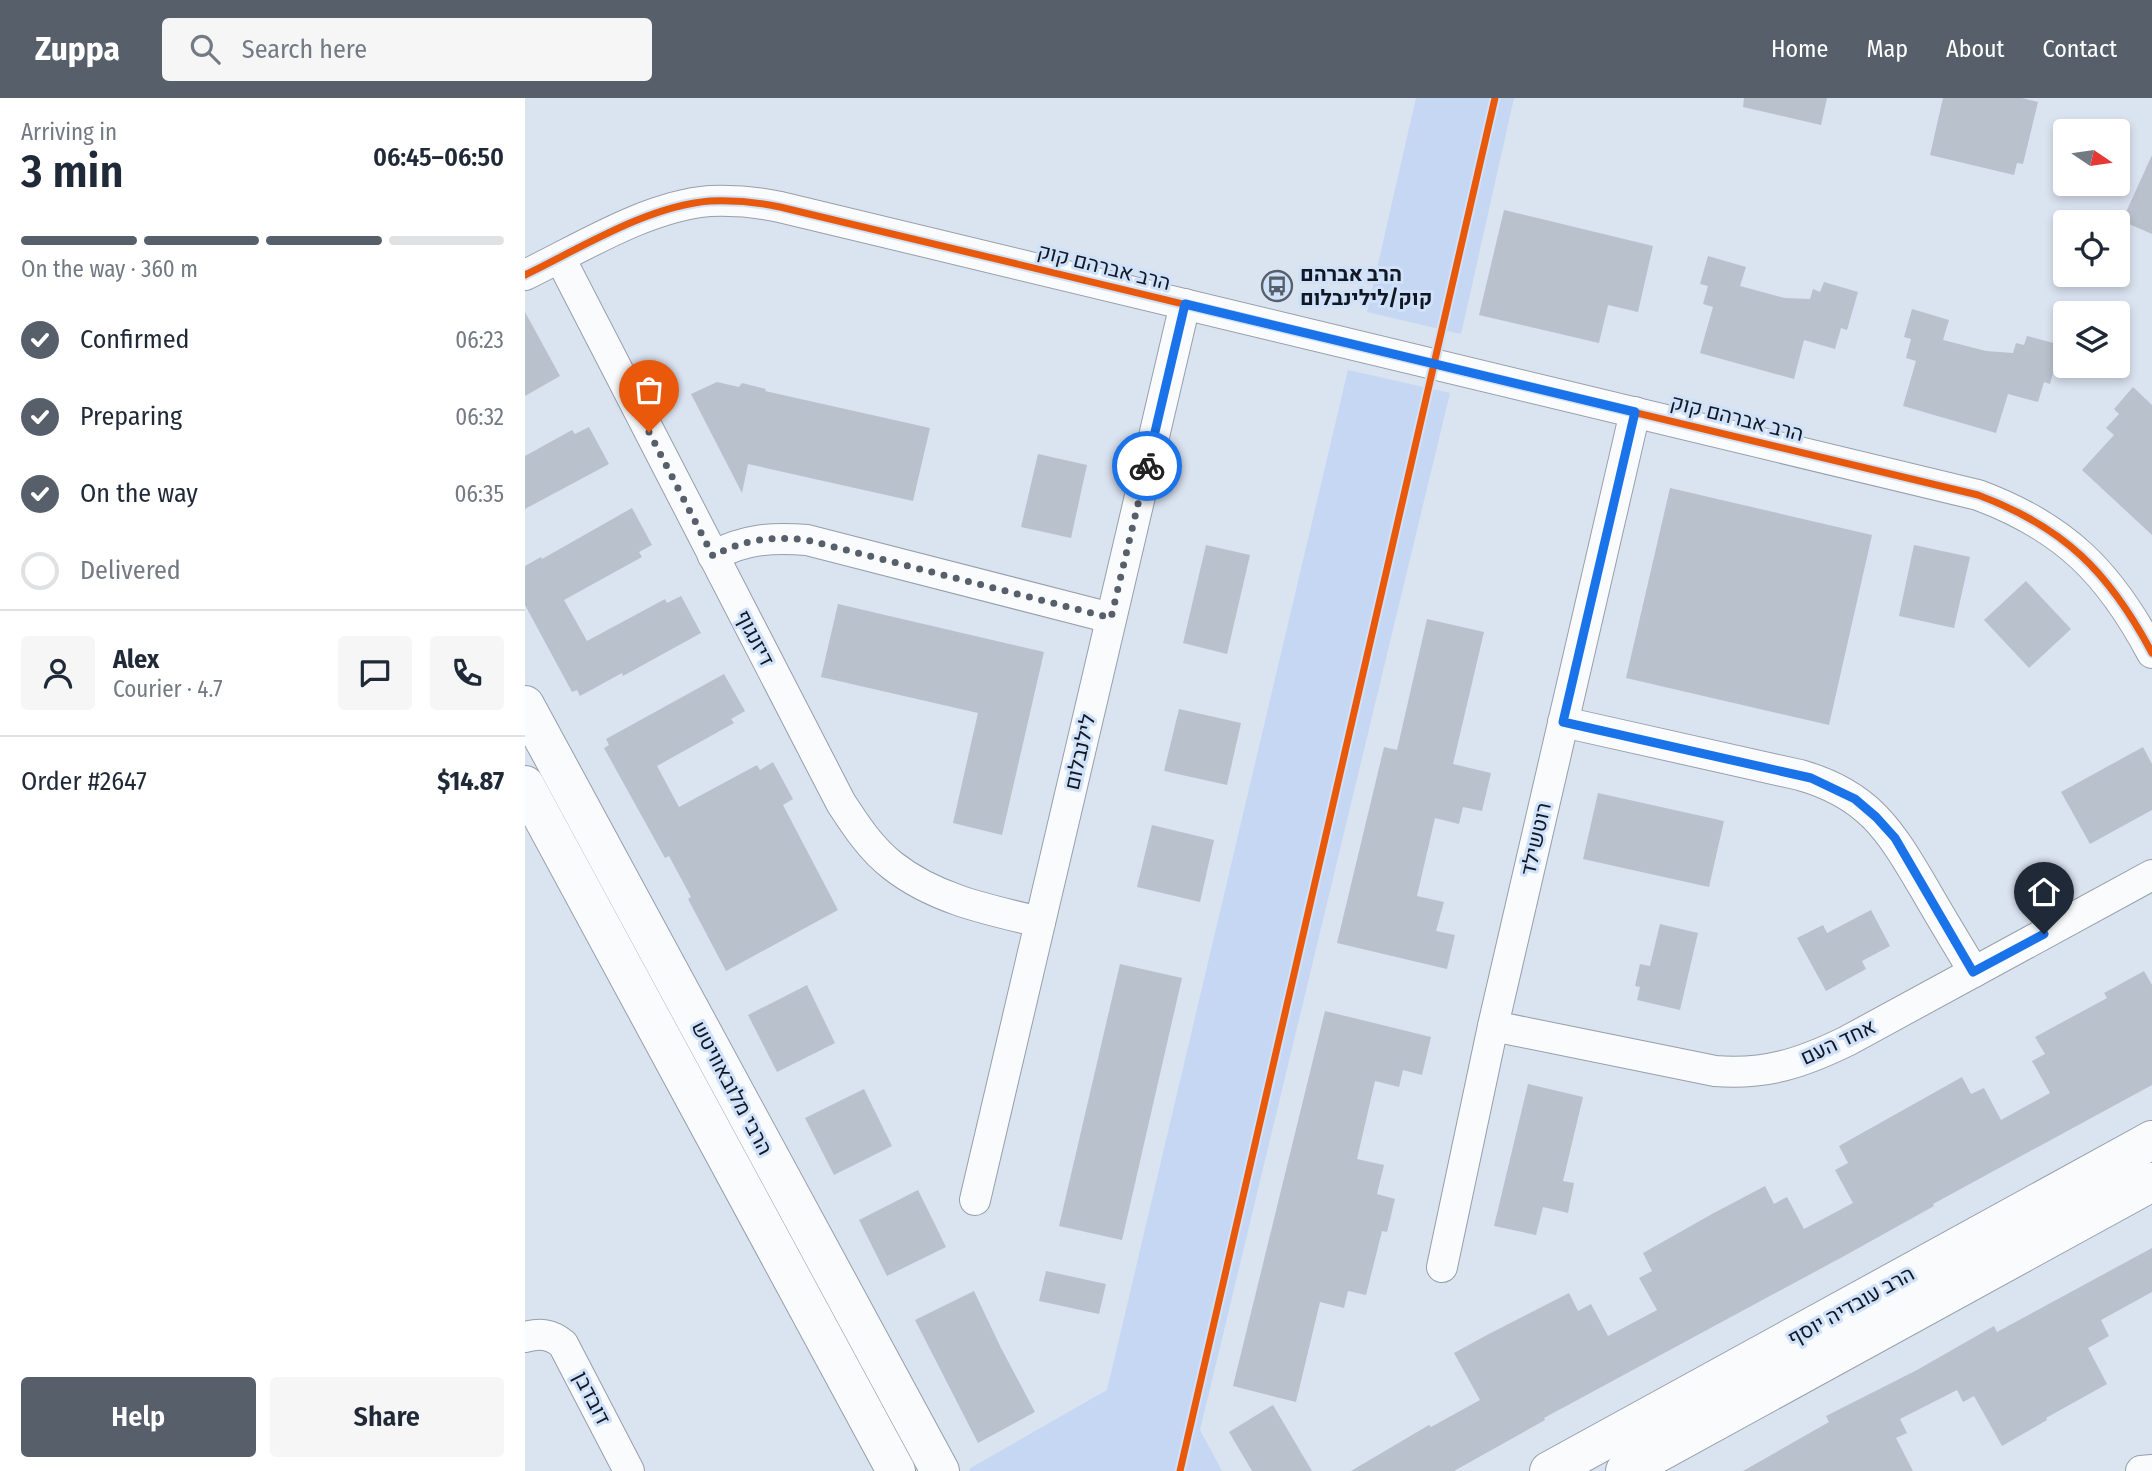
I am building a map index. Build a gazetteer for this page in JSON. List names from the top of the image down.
{
  "streets": {
    "main road": ["הרבי מלובאוויטש", "הרב עובדיה יוסף"],
    "street": [
      "הרב אברהם קוק",
      "דיזנגוף",
      "לילנבלום",
      "רוטשילד",
      "אחד העם",
      "דובדבן"
    ]
  },
  "crossings": [
    ["הרב אברהם קוק", "דיזנגוף"],
    ["הרב אברהם קוק", "לילנבלום"],
    ["הרב אברהם קוק", "רוטשילד"],
    ["דיזנגוף", "לילנבלום"],
    ["רוטשילד", "אחד העם"]
  ],
  "places": {
    "bus stop": ["הרב אברהם קוק/לילינבלום"]
  },
  "north": "right",
  "page": {
    "header": "Zuppa",
    "search": "Search here",
    "nav": [
      "Home",
      "Map",
      "About",
      "Contact"
    ],
    "heading": ["3 min", "Arriving in", "06:45–06:50"],
    "panel": [
      "Alex",
      "Courier · 4.7",
      "Order #2647",
      "$14.87"
    ],
    "bar": "On the way · 360 m",
    "list": [
      ["Confirmed", "06:23"],
      ["Preparing", "06:32"],
      ["On the way", "06:35"],
      "Delivered"
    ],
    "buttons": ["Help", "Share"]
  }
}
